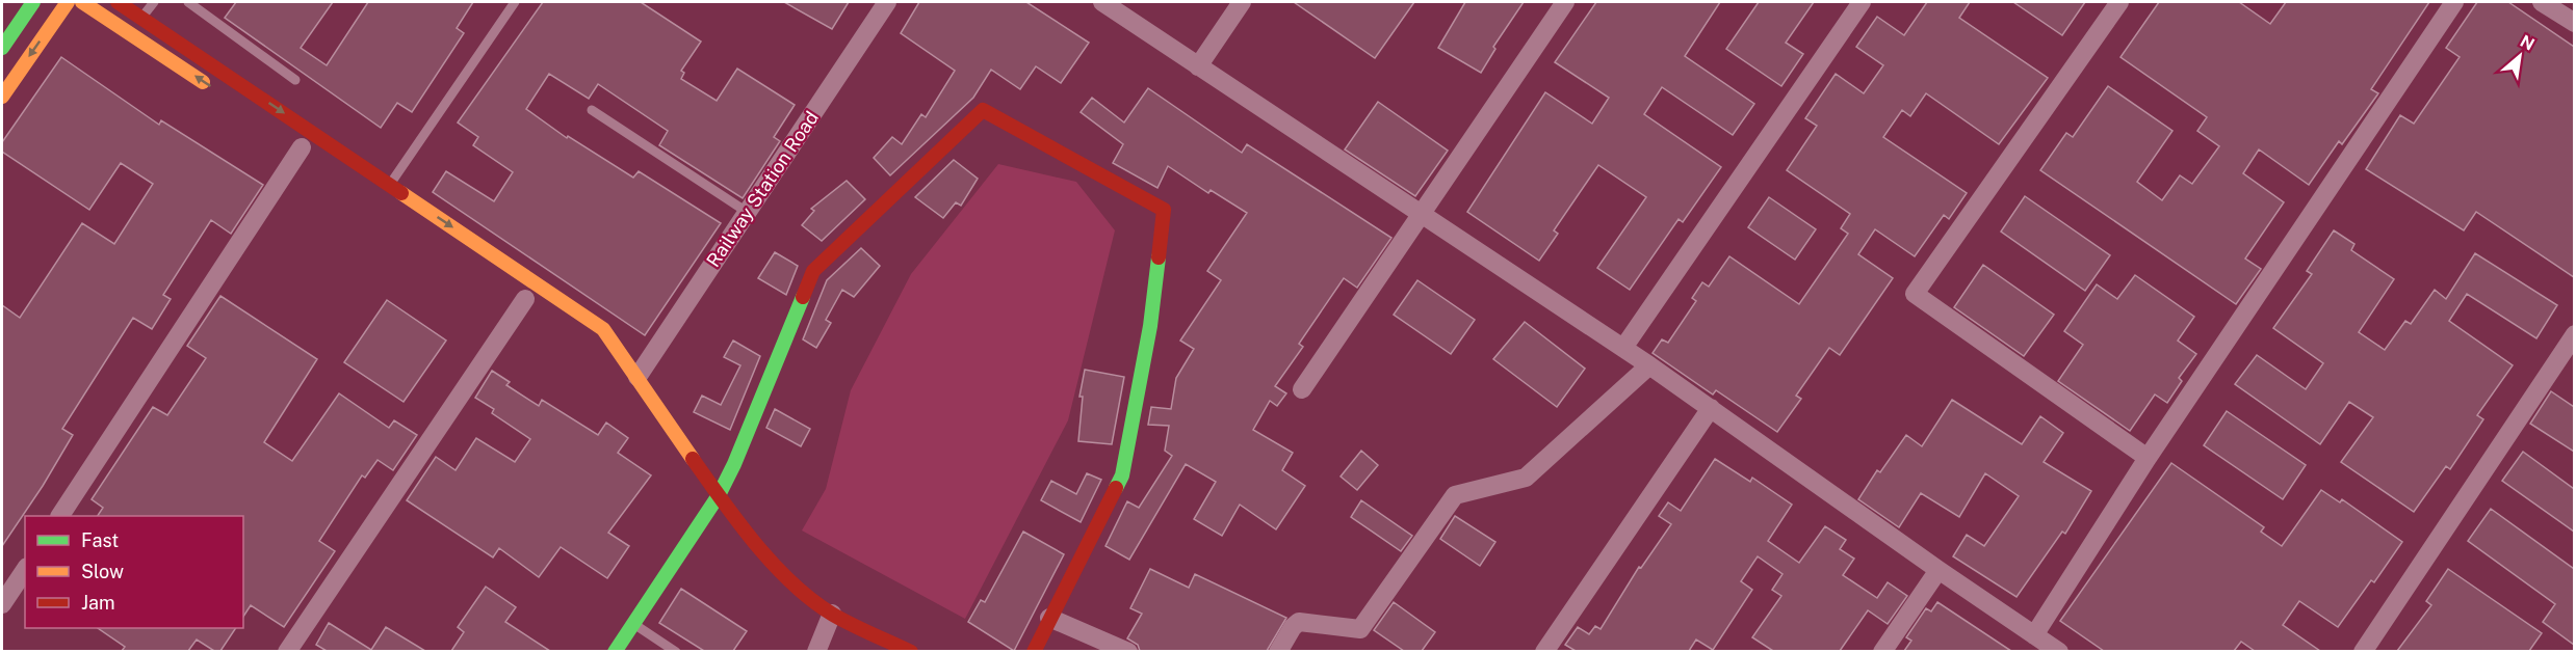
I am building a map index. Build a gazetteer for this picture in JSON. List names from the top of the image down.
{
  "streets": {
    "street": ["Railway Station Road"]
  },
  "legend": ["Fast", "Slow", "Jam"],
  "north": "top right"
}
